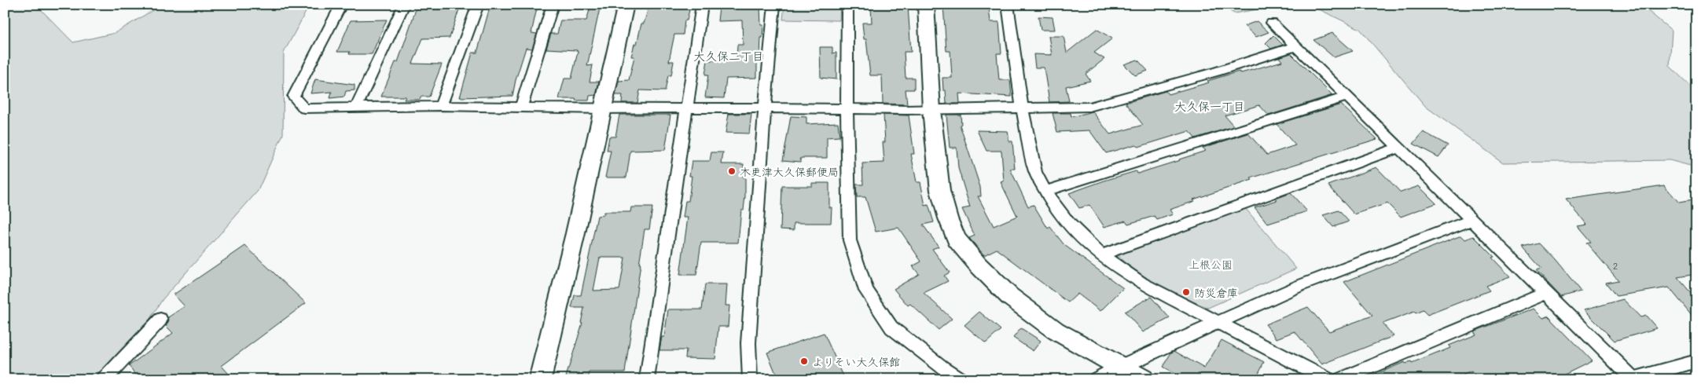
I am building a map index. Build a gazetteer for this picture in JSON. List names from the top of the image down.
{
  "districts": ["大久保二丁目", "大久保一丁目"],
  "parks": ["上根公園"],
  "places": ["木更津大久保郵便局", "防災倉庫", "よりそい大久保館"],
  "house_numbers": ["2"]
}
